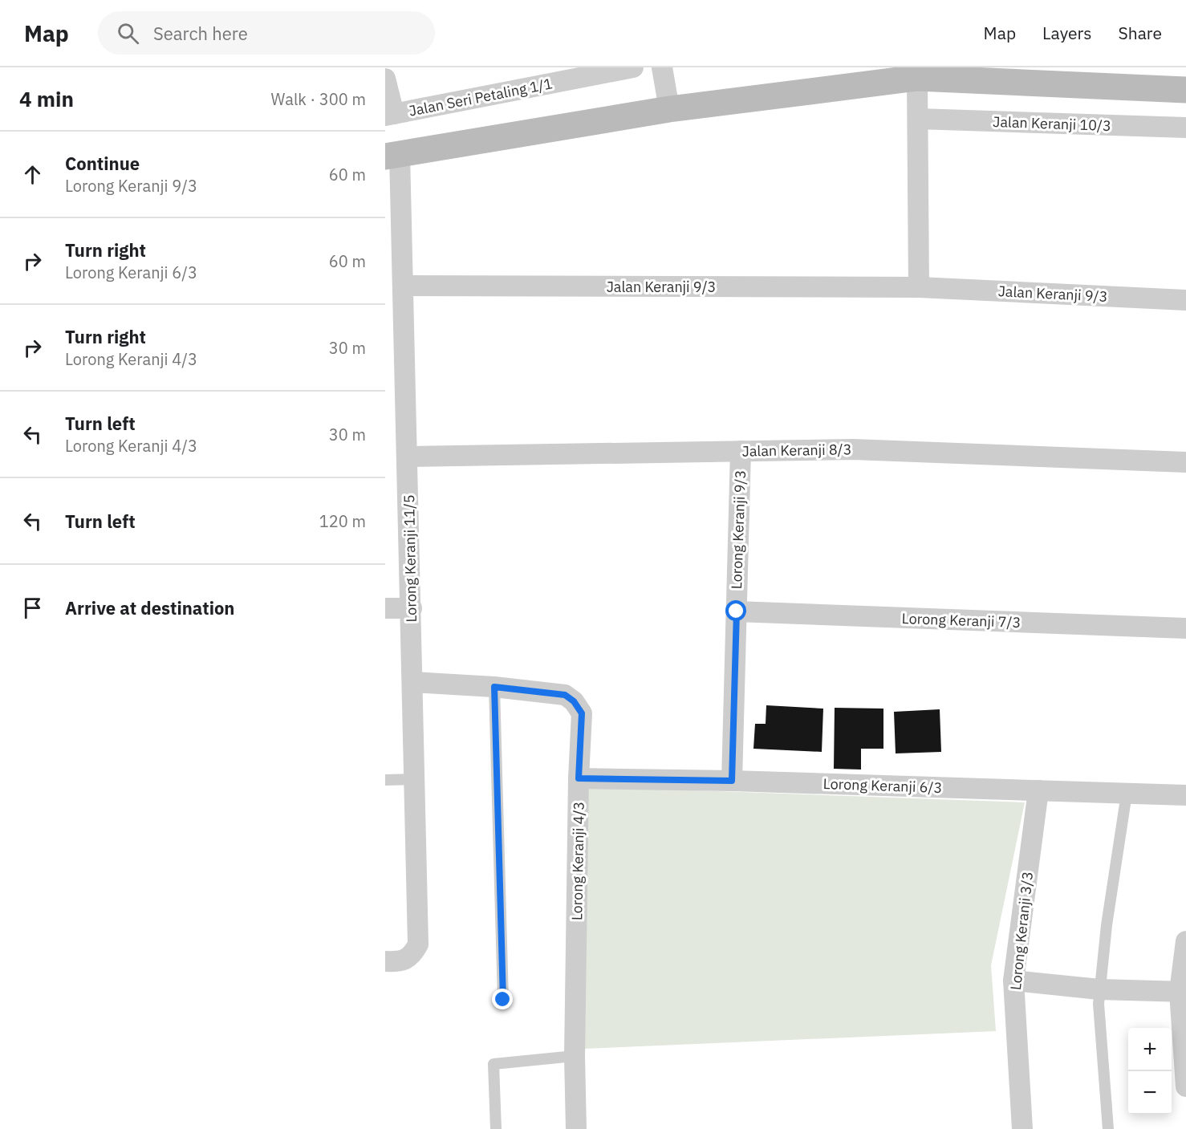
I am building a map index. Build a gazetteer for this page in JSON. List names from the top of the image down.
{
  "streets": {
    "street": [
      "Jalan Seri Petaling 1/1",
      "Jalan Keranji 10/3",
      "Jalan Keranji 9/3",
      "Jalan Keranji 8/3",
      "Lorong Keranji 9/3",
      "Lorong Keranji 11/5",
      "Lorong Keranji 7/3",
      "Lorong Keranji 6/3",
      "Lorong Keranji 4/3",
      "Lorong Keranji 3/3"
    ]
  },
  "crossings": [
    ["Jalan Keranji 9/3", "Lorong Keranji 11/5"],
    ["Jalan Keranji 8/3", "Lorong Keranji 9/3"],
    ["Jalan Keranji 8/3", "Lorong Keranji 11/5"],
    ["Lorong Keranji 9/3", "Lorong Keranji 7/3"],
    ["Lorong Keranji 9/3", "Lorong Keranji 6/3"],
    ["Lorong Keranji 11/5", "Lorong Keranji 4/3"],
    ["Lorong Keranji 6/3", "Lorong Keranji 4/3"],
    ["Lorong Keranji 6/3", "Lorong Keranji 3/3"]
  ],
  "page": {
    "header": "Map",
    "search": "Search here",
    "nav": ["Map", "Layers", "Share"],
    "heading": ["4 min", "Walk · 300 m"],
    "list": [
      ["Continue", "Lorong Keranji 9/3", "60 m"],
      ["Turn right", "Lorong Keranji 6/3", "60 m"],
      ["Turn right", "Lorong Keranji 4/3", "30 m"],
      ["Turn left", "Lorong Keranji 4/3", "30 m"],
      ["Turn left", "120 m"],
      "Arrive at destination"
    ],
    "map_buttons": ["+", "−"]
  }
}
